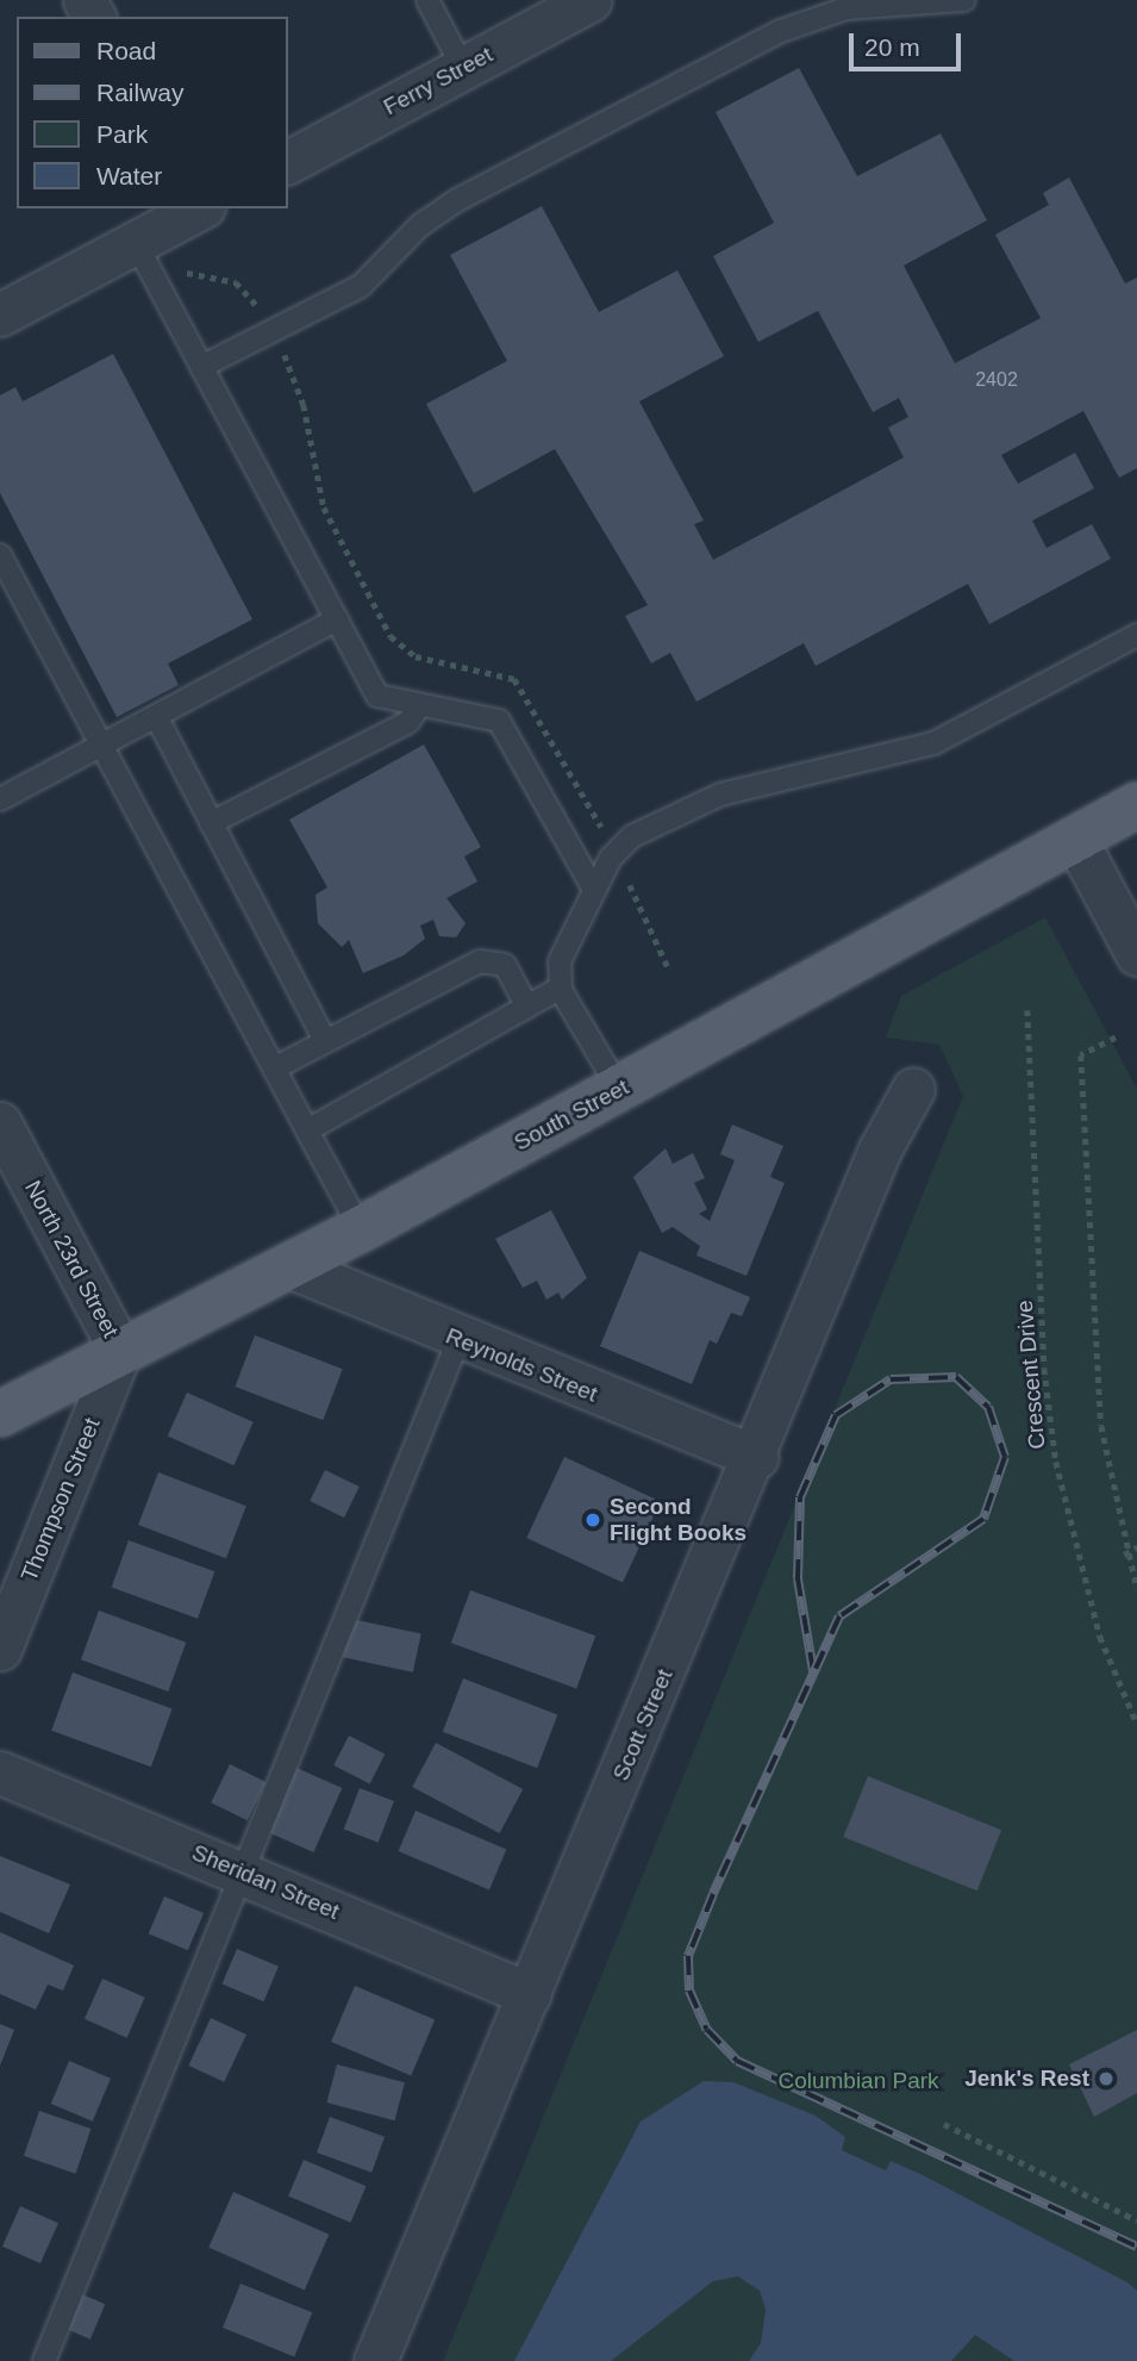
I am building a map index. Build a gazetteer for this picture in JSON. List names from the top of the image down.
{
  "streets": {
    "main road": ["South Street"],
    "street": [
      "Ferry Street",
      "North 23rd Street",
      "Reynolds Street",
      "Thompson Street",
      "Scott Street",
      "Sheridan Street"
    ],
    "path": ["Crescent Drive"]
  },
  "crossings": [
    ["South Street", "North 23rd Street"],
    ["South Street", "Reynolds Street"],
    ["South Street", "Thompson Street"],
    ["North 23rd Street", "Thompson Street"],
    ["Reynolds Street", "Scott Street"],
    ["Scott Street", "Sheridan Street"]
  ],
  "parks": ["Columbian Park"],
  "places": ["Second Flight Books", "Jenk's Rest"],
  "house_numbers": ["2402"],
  "legend": [
    "Road",
    "Railway",
    "Park",
    "Water"
  ],
  "scale_bar": "20 m"
}
